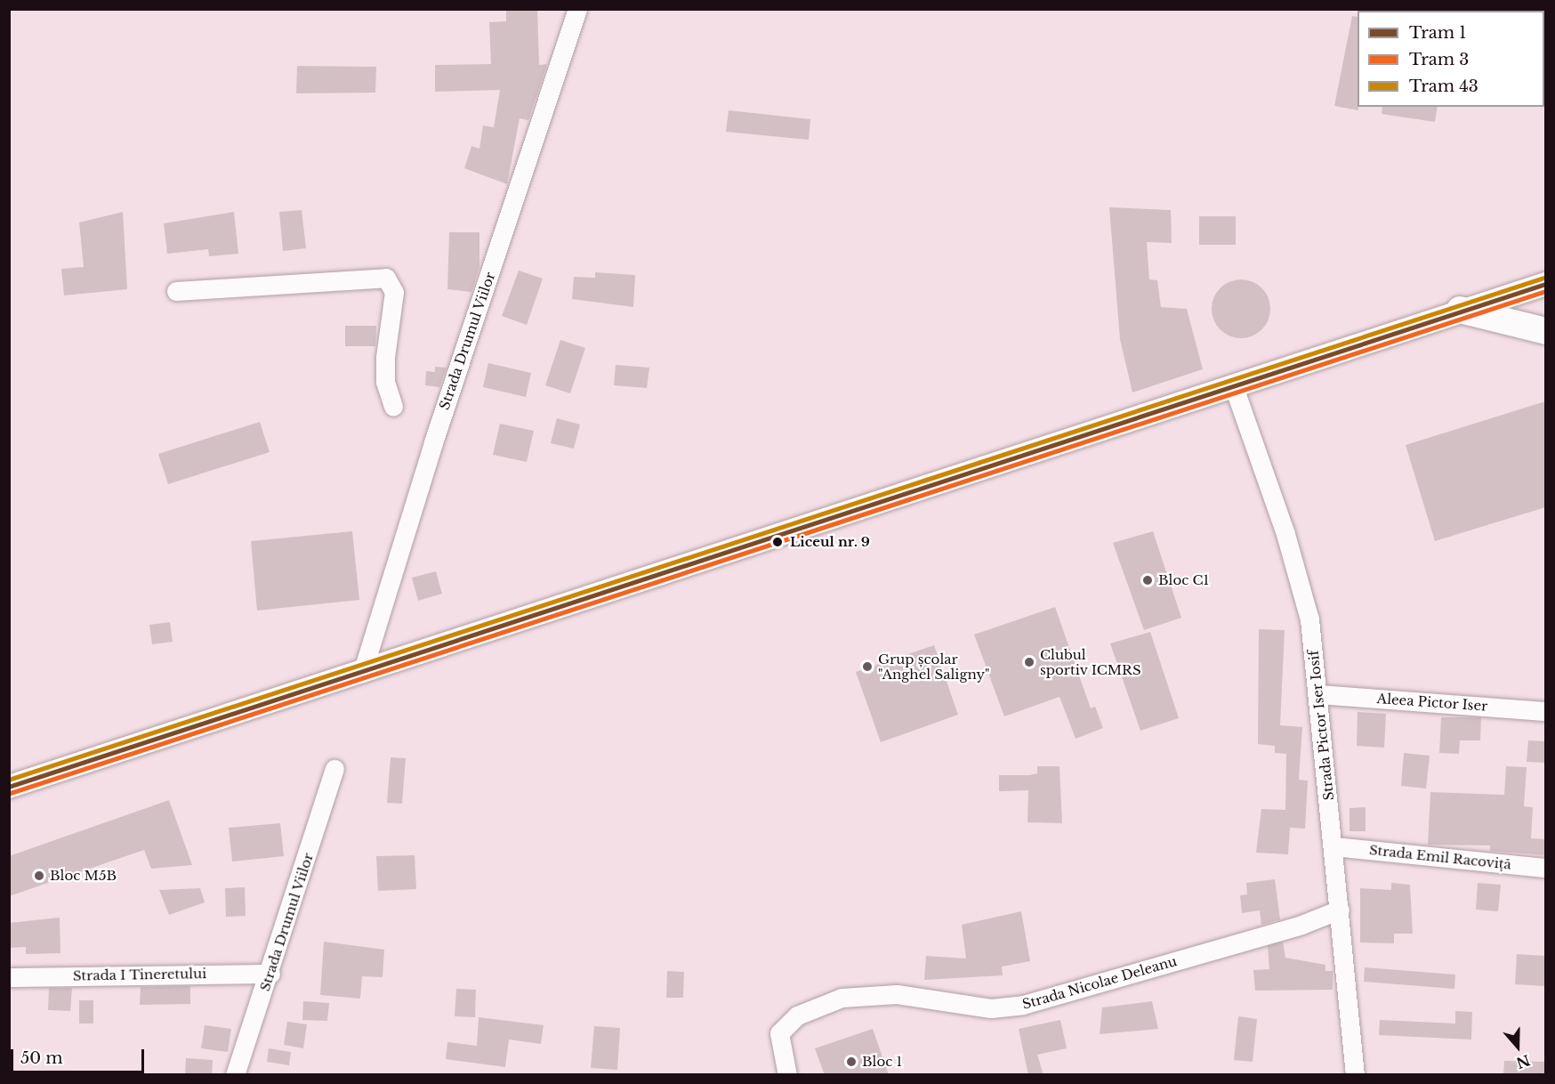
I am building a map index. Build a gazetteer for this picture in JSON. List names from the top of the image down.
{
  "streets": {
    "street": [
      "Strada Drumul Viilor",
      "Aleea Pictor Iser",
      "Strada Pictor Iser Iosif",
      "Strada Emil Racoviță",
      "Strada I Tineretului",
      "Strada Nicolae Deleanu"
    ]
  },
  "crossings": [
    ["Strada Drumul Viilor", "Strada I Tineretului"],
    ["Aleea Pictor Iser", "Strada Pictor Iser Iosif"],
    ["Strada Pictor Iser Iosif", "Strada Emil Racoviță"],
    ["Strada Pictor Iser Iosif", "Strada Nicolae Deleanu"]
  ],
  "places": [
    "Liceul nr. 9",
    "Bloc C1",
    "Clubul sportiv ICMRS",
    "Grup școlar \"Anghel Saligny\"",
    "Bloc M5B",
    "Bloc 1"
  ],
  "lines": ["tram line 43", "tram line 1", "tram line 3"],
  "legend": ["Tram 1", "Tram 3", "Tram 43"],
  "scale_bar": "50 m",
  "north": "bottom"
}
